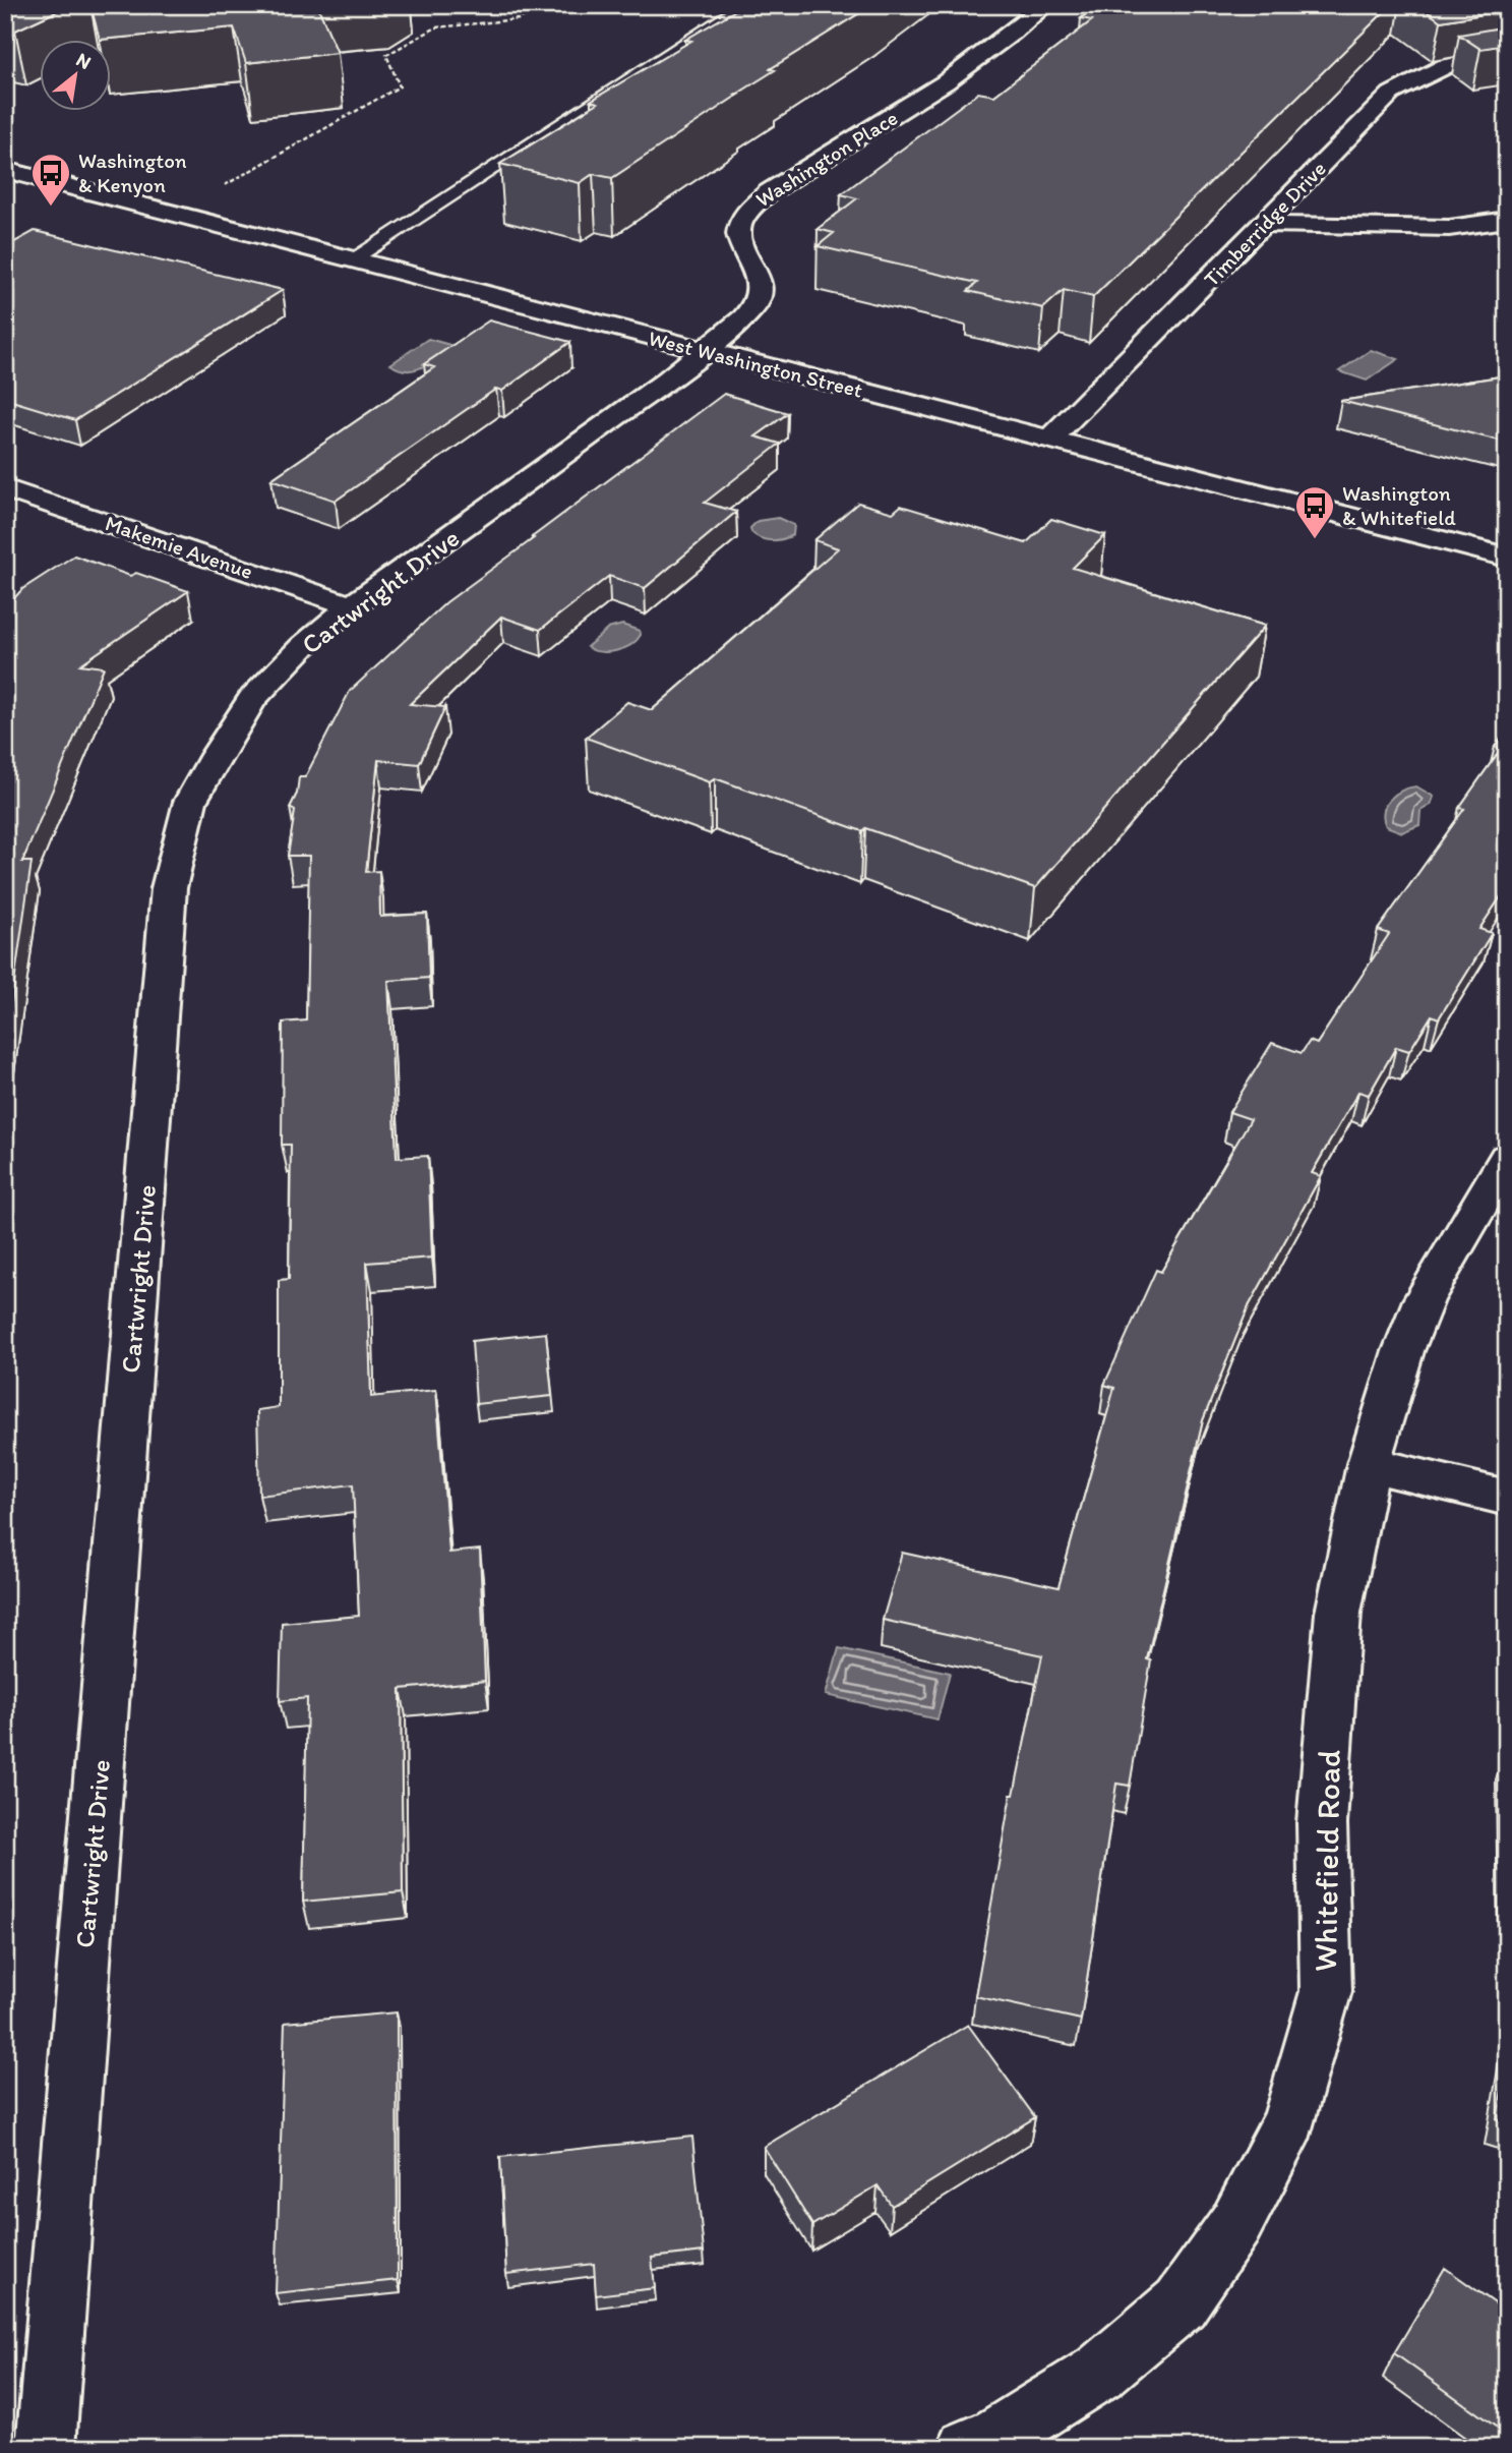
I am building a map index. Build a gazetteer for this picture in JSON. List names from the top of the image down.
{
  "streets": {
    "street": [
      "Washington Place",
      "Timberridge Drive",
      "West Washington Street",
      "Makemie Avenue",
      "Cartwright Drive",
      "Whitefield Road"
    ]
  },
  "crossings": [
    ["Washington Place", "West Washington Street"],
    ["Washington Place", "Cartwright Drive"],
    ["Timberridge Drive", "West Washington Street"],
    ["West Washington Street", "Cartwright Drive"],
    ["Makemie Avenue", "Cartwright Drive"]
  ],
  "places": {
    "bus stop": ["Washington & Kenyon", "Washington & Whitefield"]
  },
  "north": "top right"
}
